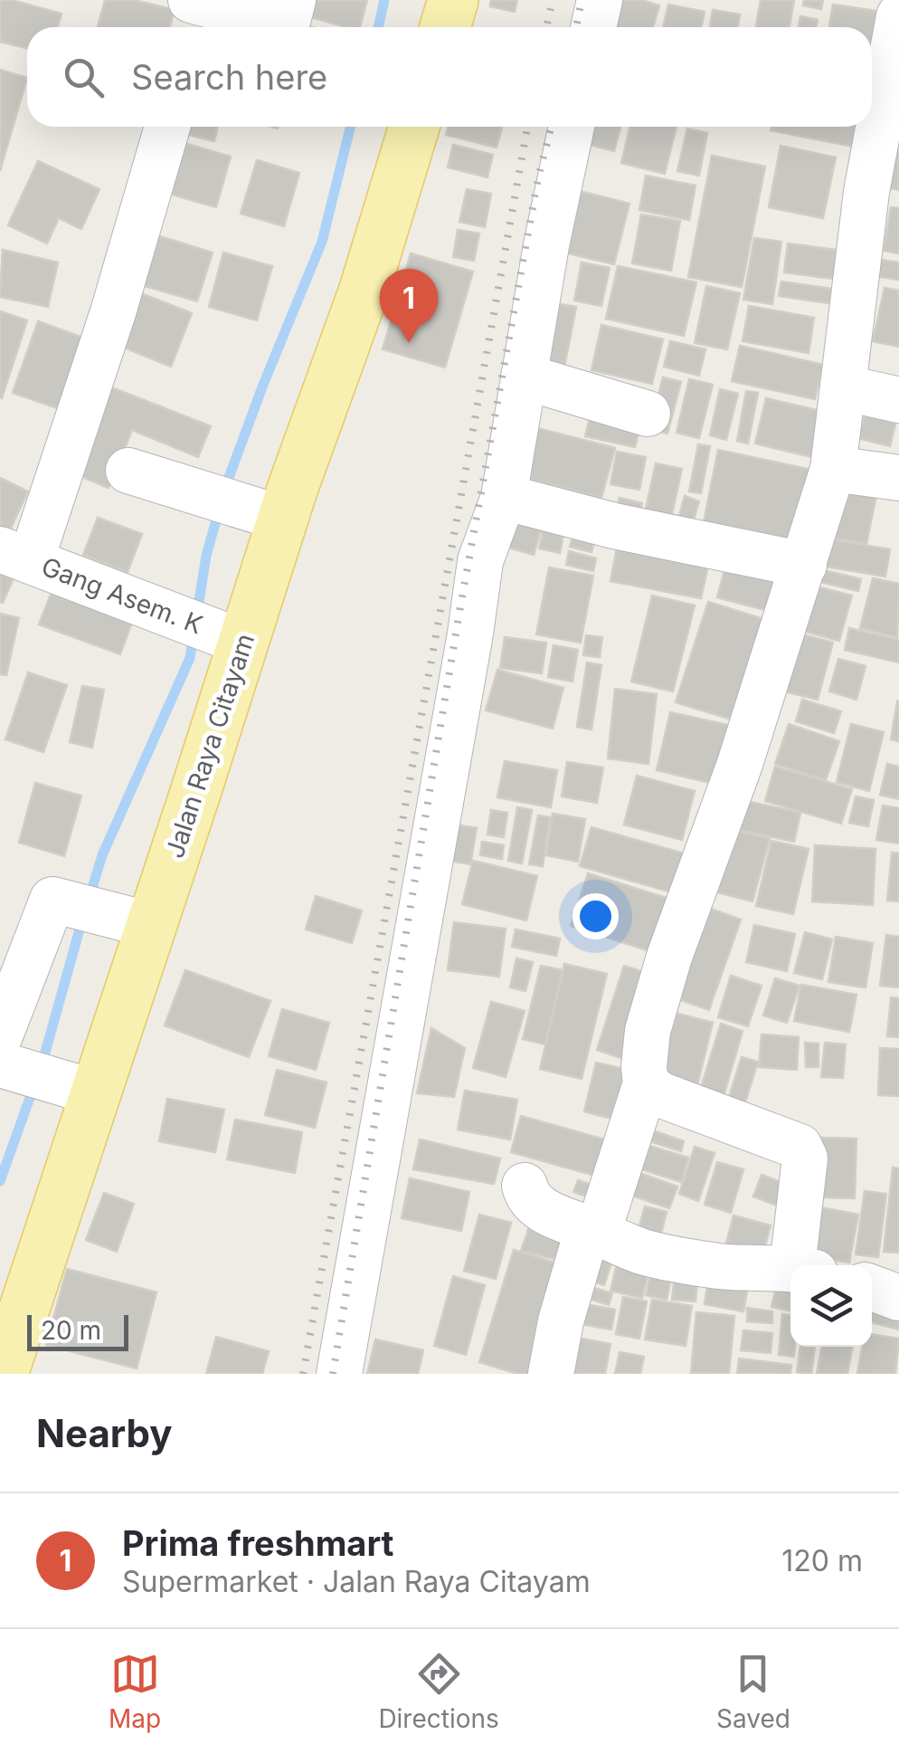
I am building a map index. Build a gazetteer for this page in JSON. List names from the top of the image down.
{
  "streets": {
    "main road": ["Jalan Raya Citayam"],
    "street": ["Gang Asem. K"]
  },
  "crossings": [
    ["Gang Asem. K", "Jalan Raya Citayam"]
  ],
  "scale_bar": "20 m",
  "page": {
    "search": "Search here",
    "pins": "1",
    "scale": "20 m",
    "heading": "Nearby",
    "list": [
      {
        "mark": "1",
        "name": "Prima freshmart",
        "note": "Supermarket · Jalan Raya Citayam",
        "value": "120 m"
      }
    ],
    "nav": ["Map", "Directions", "Saved"]
  }
}
